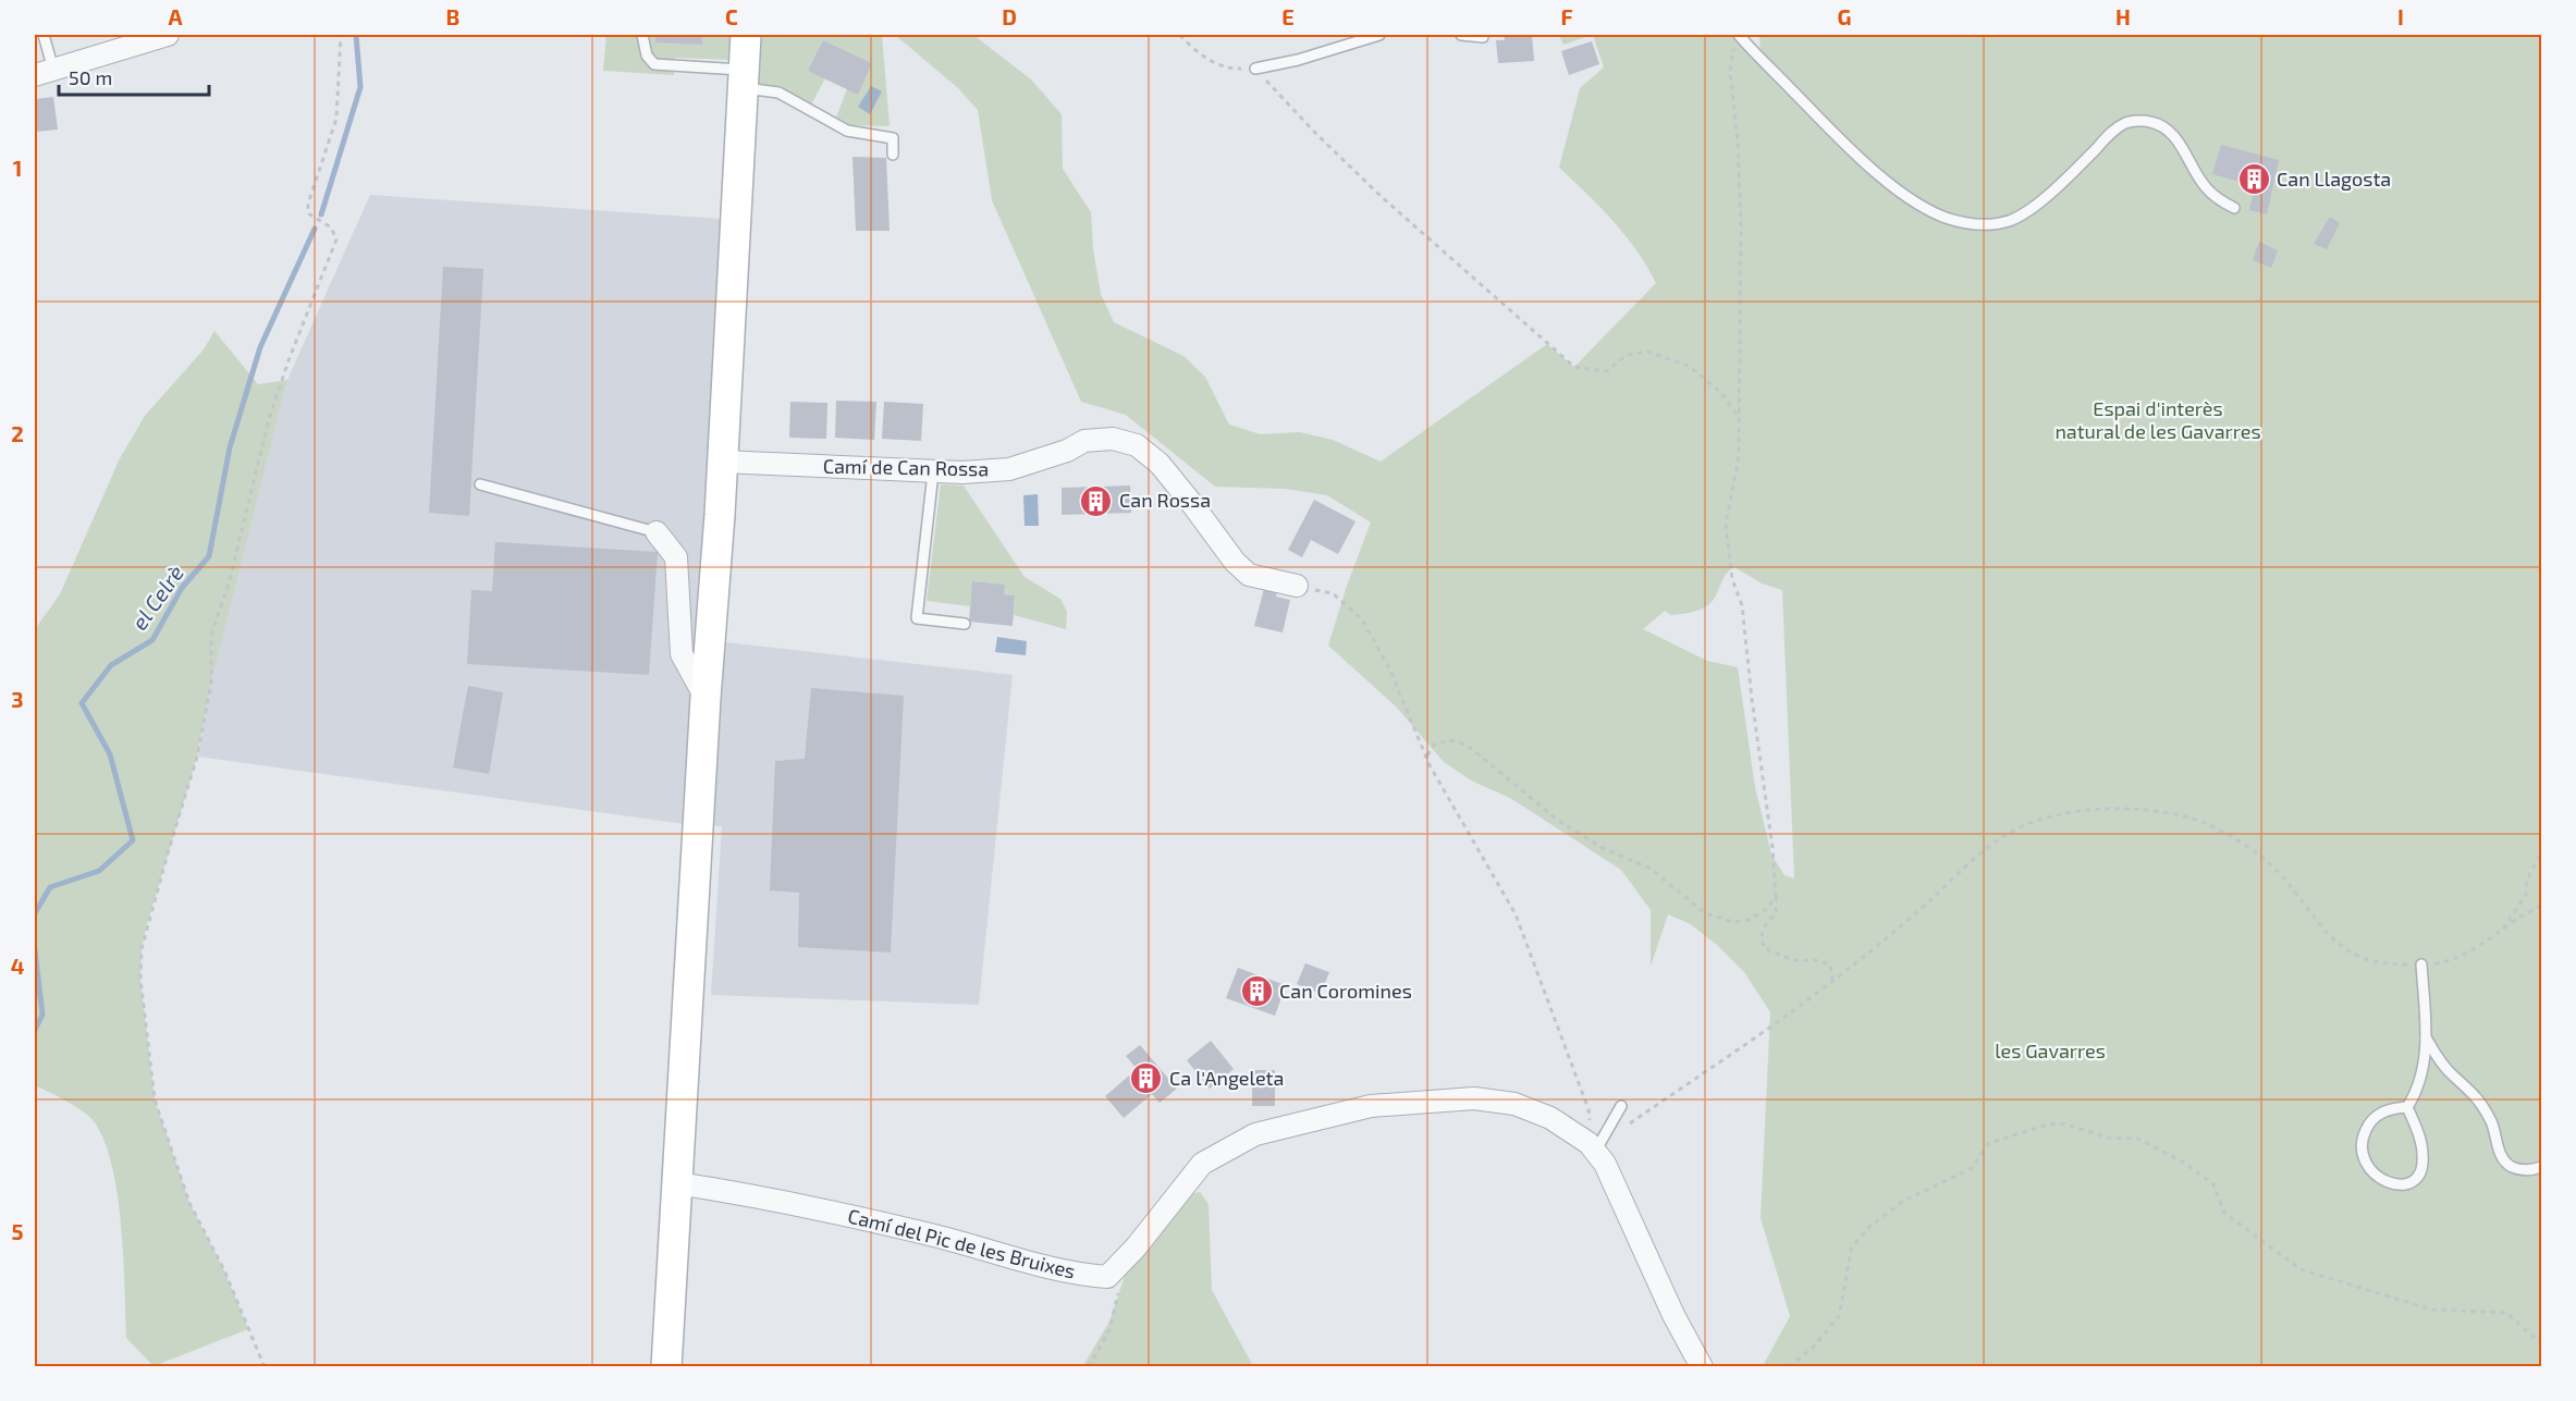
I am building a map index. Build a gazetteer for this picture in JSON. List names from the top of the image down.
{
  "streets": {
    "street": ["Camí de Can Rossa", "Camí del Pic de les Bruixes"]
  },
  "water": ["el Celrè"],
  "parks": ["Espai d'interès natural de les Gavarres", "les Gavarres"],
  "places": {
    "building": [
      "Can Llagosta",
      "Can Rossa",
      "Can Coromines",
      "Ca l'Angeleta"
    ]
  },
  "scale_bar": "50 m",
  "grid": {
    "columns": [
      "A",
      "B",
      "C",
      "D",
      "E",
      "F",
      "G",
      "H",
      "I"
    ],
    "rows": [
      "1",
      "2",
      "3",
      "4",
      "5"
    ]
  }
}
